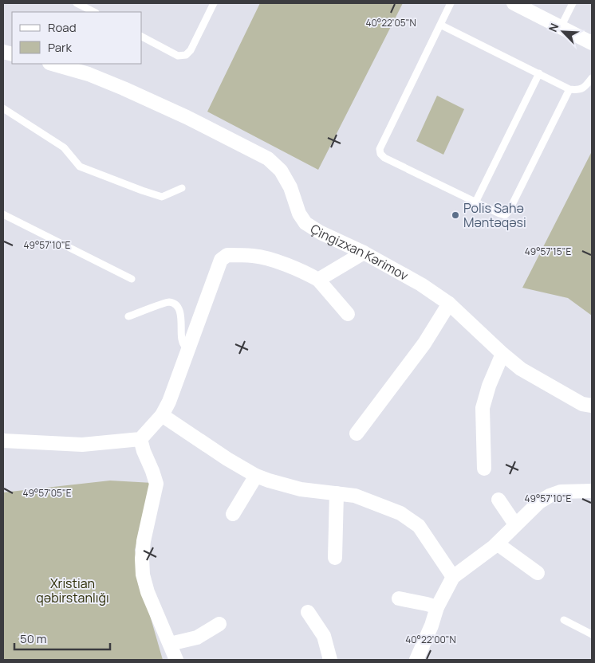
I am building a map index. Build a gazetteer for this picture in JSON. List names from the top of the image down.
{
  "streets": {
    "street": ["Çingizxan Kərimov"]
  },
  "parks": ["Xristian qəbirstanlığı"],
  "places": ["Polis Sahə Məntəqəsi"],
  "legend": ["Road", "Park"],
  "scale_bar": "50 m",
  "north": "top left",
  "coordinates": [
    "40°22'05\"N",
    "49°57'10\"E",
    "49°57'15\"E",
    "49°57'05\"E",
    "40°22'00\"N"
  ]
}
